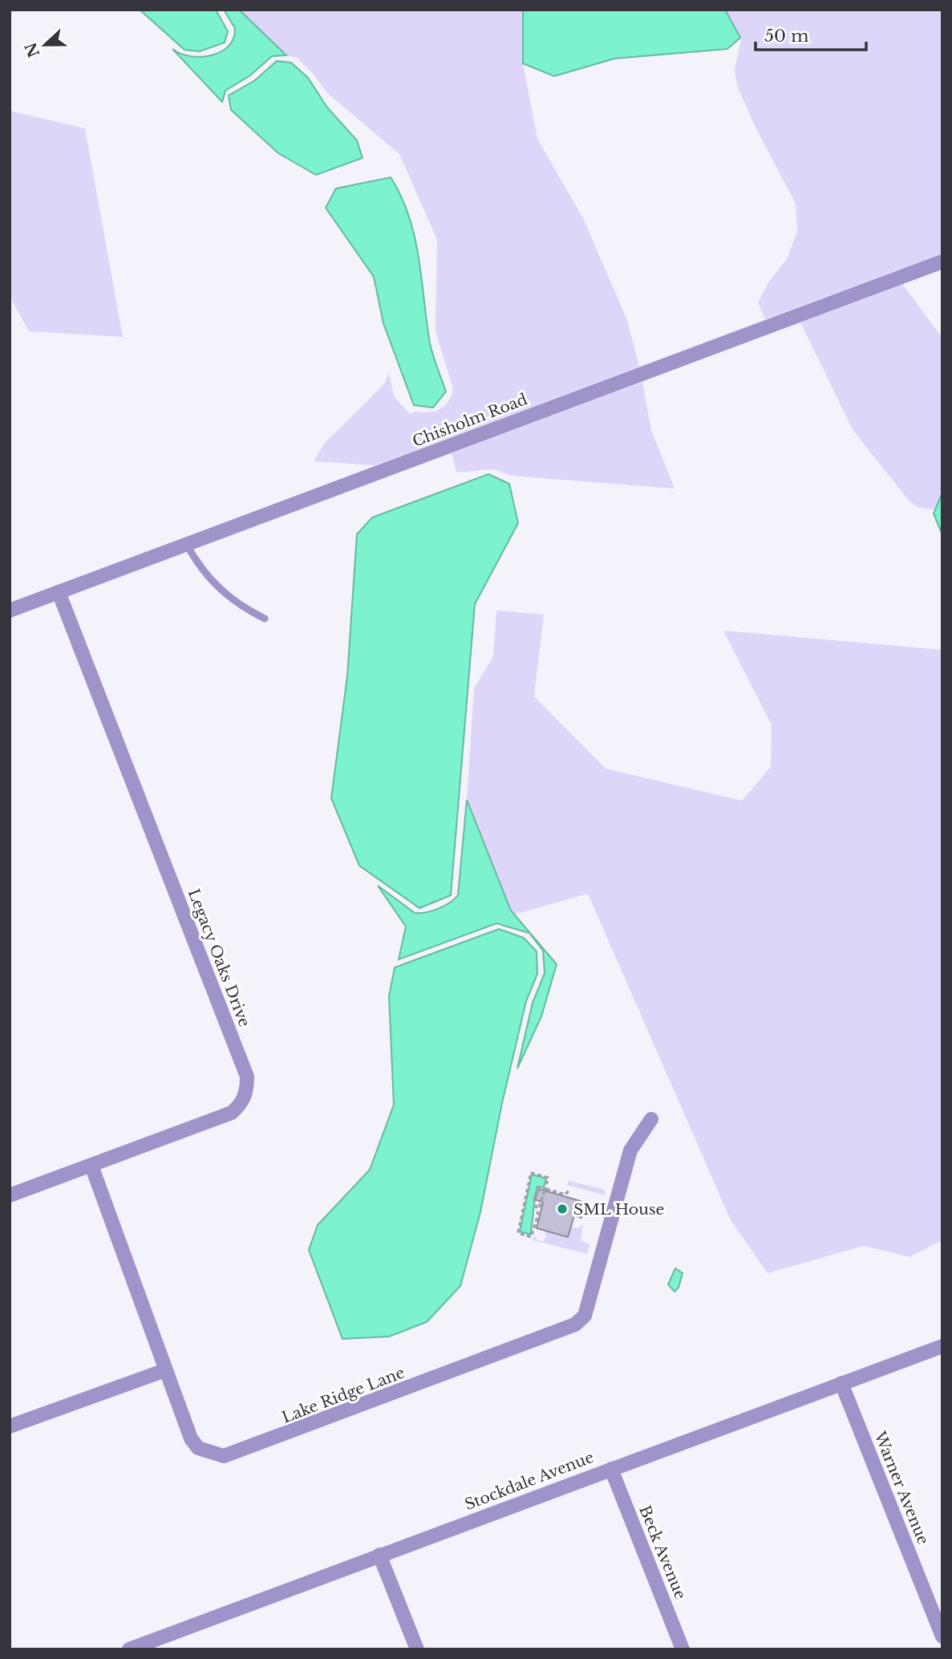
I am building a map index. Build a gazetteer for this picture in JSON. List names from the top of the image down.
{
  "streets": {
    "street": [
      "Chisholm Road",
      "Legacy Oaks Drive",
      "Lake Ridge Lane",
      "Stockdale Avenue",
      "Warner Avenue",
      "Beck Avenue"
    ]
  },
  "crossings": [
    ["Chisholm Road", "Legacy Oaks Drive"],
    ["Legacy Oaks Drive", "Lake Ridge Lane"],
    ["Stockdale Avenue", "Warner Avenue"],
    ["Stockdale Avenue", "Beck Avenue"]
  ],
  "places": ["SML House"],
  "scale_bar": "50 m",
  "north": "left"
}
